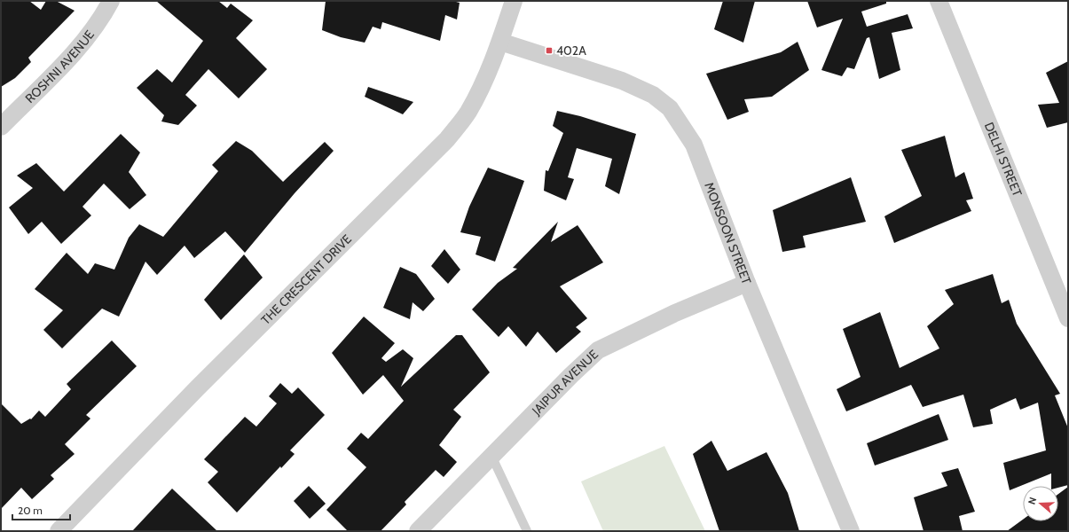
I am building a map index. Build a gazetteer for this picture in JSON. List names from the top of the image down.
{
  "streets": {
    "street": [
      "ROSHNI AVENUE",
      "DELHI STREET",
      "MONSOON STREET",
      "THE CRESCENT DRIVE",
      "JAIPUR AVENUE"
    ]
  },
  "crossings": [
    ["MONSOON STREET", "THE CRESCENT DRIVE"],
    ["MONSOON STREET", "JAIPUR AVENUE"]
  ],
  "places": {
    "transit": ["402A"]
  },
  "scale_bar": "20 m",
  "north": "left"
}
